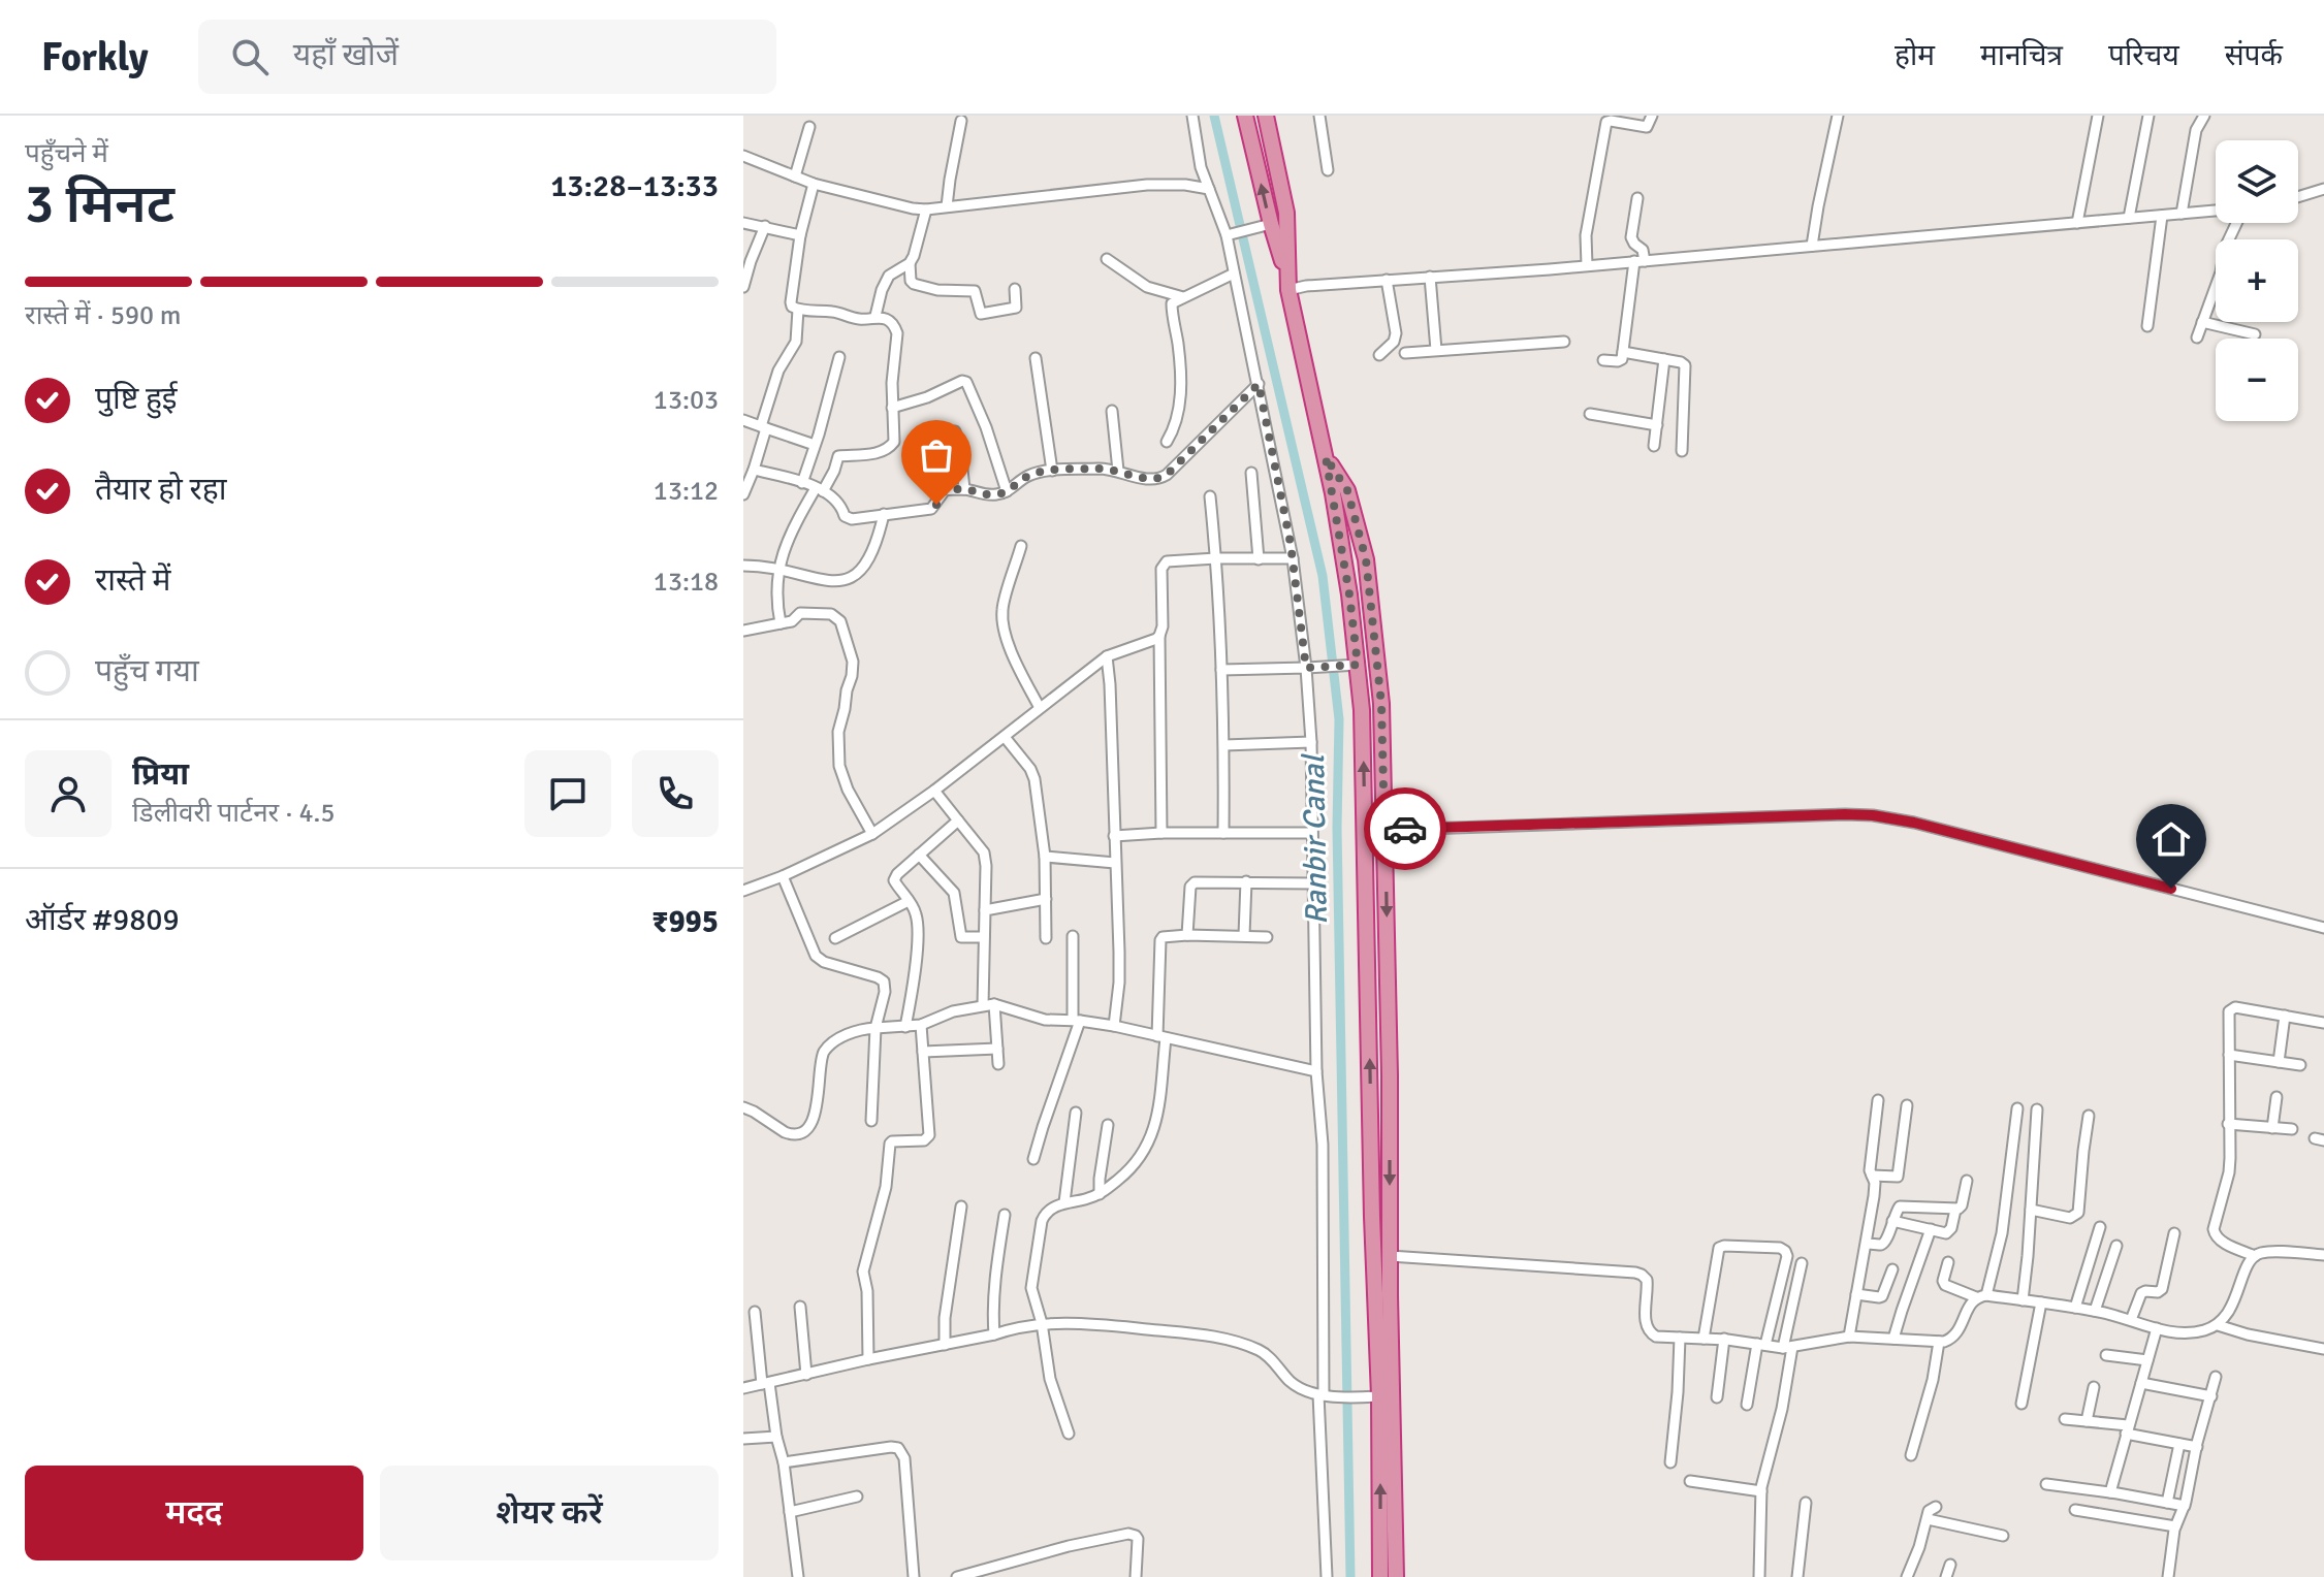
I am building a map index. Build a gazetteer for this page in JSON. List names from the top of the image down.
{
  "water": ["Ranbir Canal"],
  "page": {
    "header": "Forkly",
    "search": "यहाँ खोजें",
    "nav": [
      "होम",
      "मानचित्र",
      "परिचय",
      "संपर्क"
    ],
    "heading": ["3 मिनट", "पहुँचने में", "13:28–13:33"],
    "panel": [
      "प्रिया",
      "डिलीवरी पार्टनर · 4.5",
      "ऑर्डर #9809",
      "₹995"
    ],
    "map_buttons": ["+", "−"],
    "bar": "रास्ते में · 590 m",
    "list": [
      ["पुष्टि हुई", "13:03"],
      ["तैयार हो रहा", "13:12"],
      ["रास्ते में", "13:18"],
      "पहुँच गया"
    ],
    "buttons": ["मदद", "शेयर करें"]
  }
}
